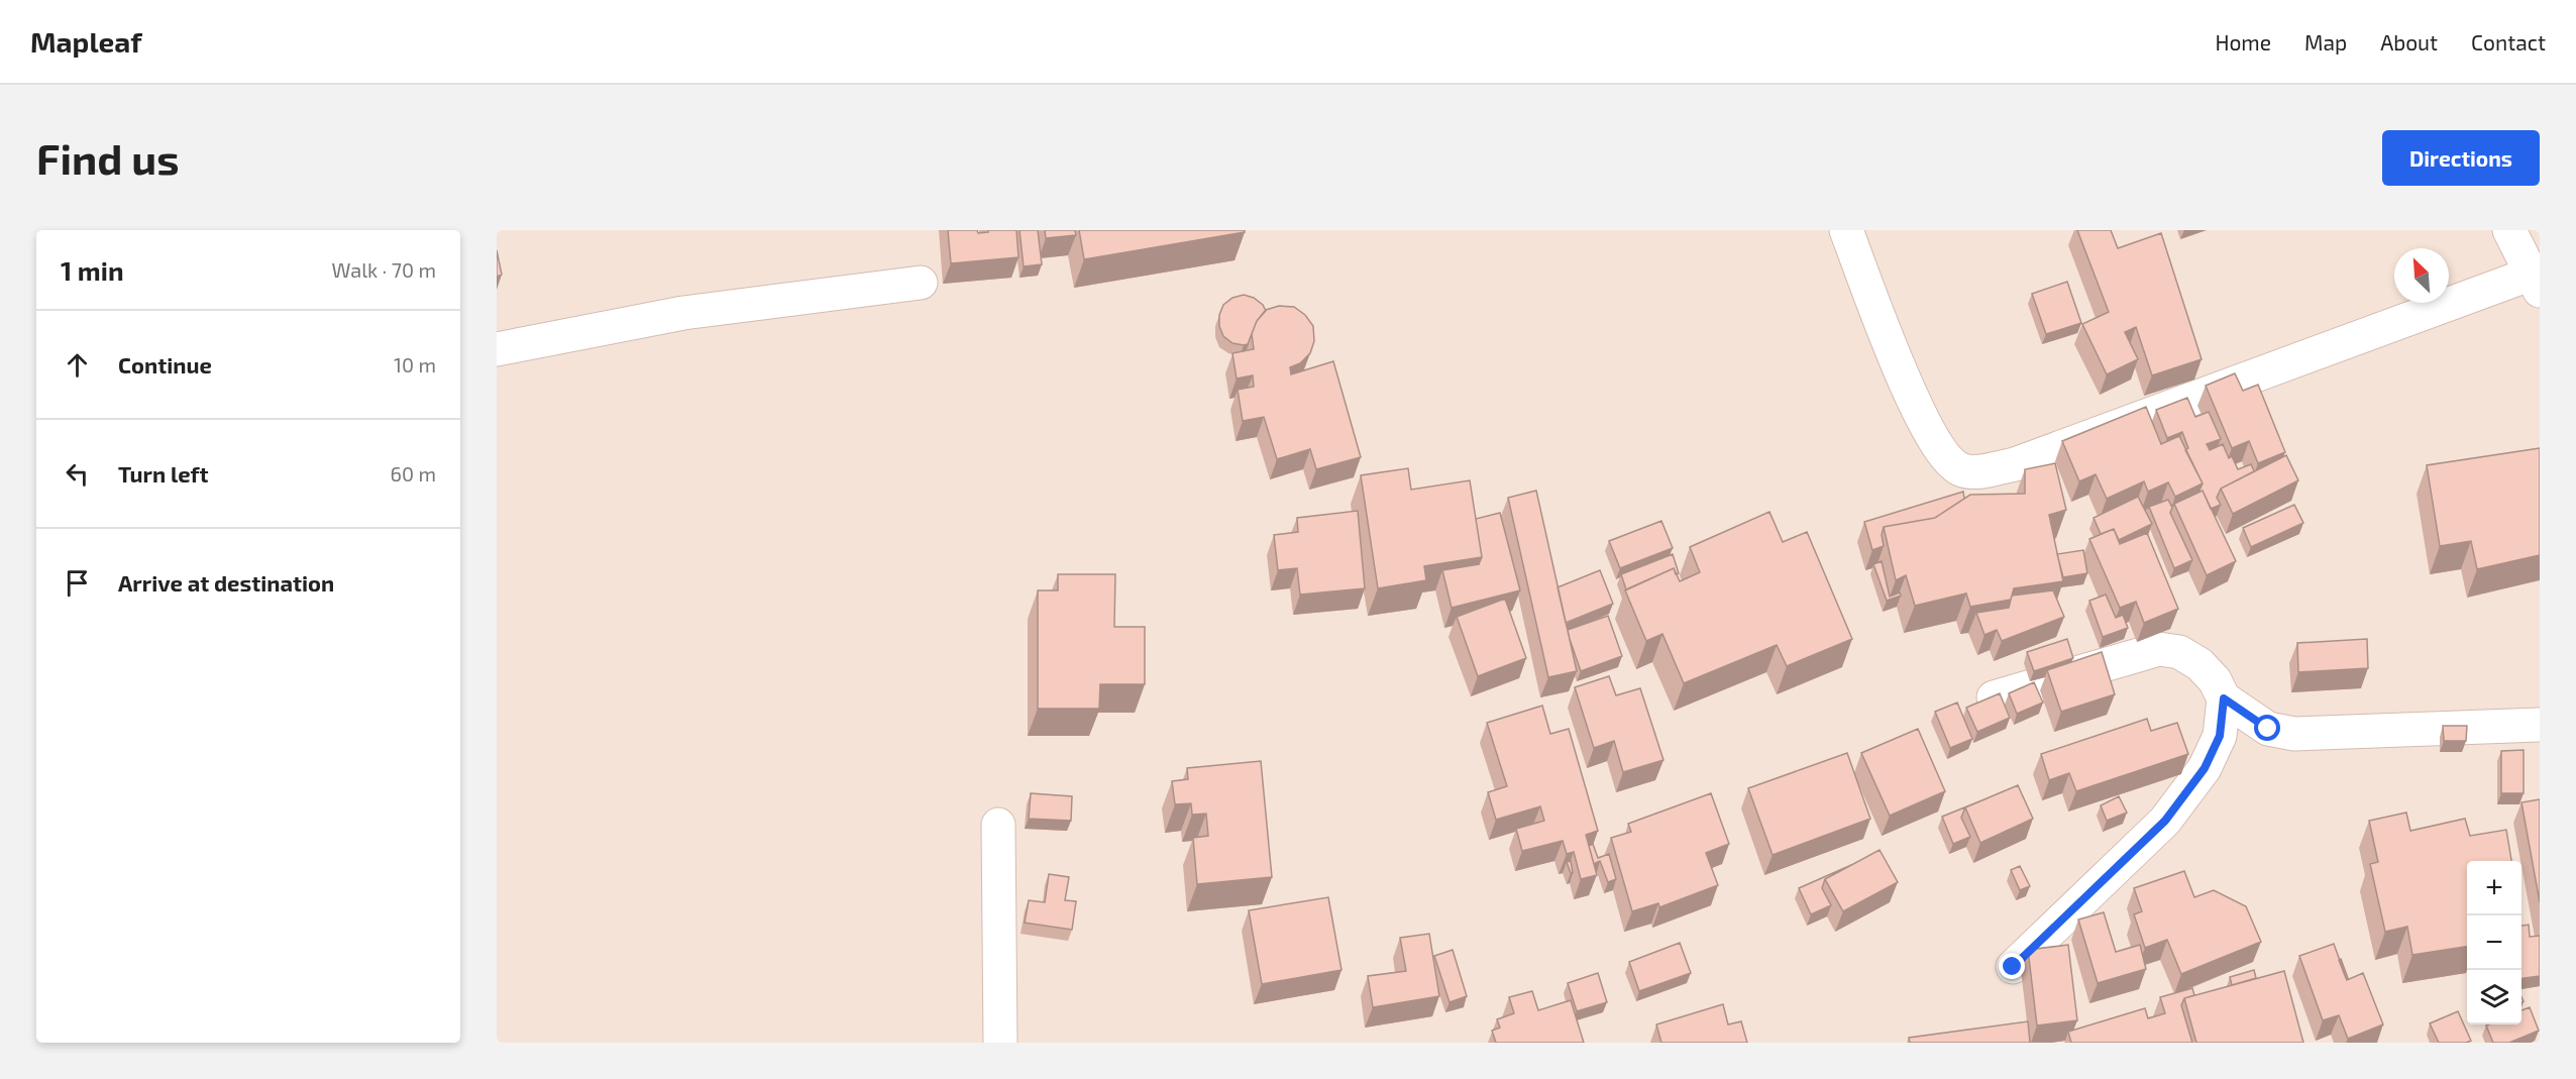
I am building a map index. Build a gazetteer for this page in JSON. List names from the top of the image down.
{
  "north": "top left",
  "page": {
    "header": "Mapleaf",
    "nav": [
      "Home",
      "Map",
      "About",
      "Contact"
    ],
    "buttons": "Directions",
    "title": "Find us",
    "heading": ["1 min", "Walk · 70 m"],
    "list": [
      ["Continue", "10 m"],
      ["Turn left", "60 m"],
      "Arrive at destination"
    ],
    "map_buttons": ["+", "−"]
  }
}
